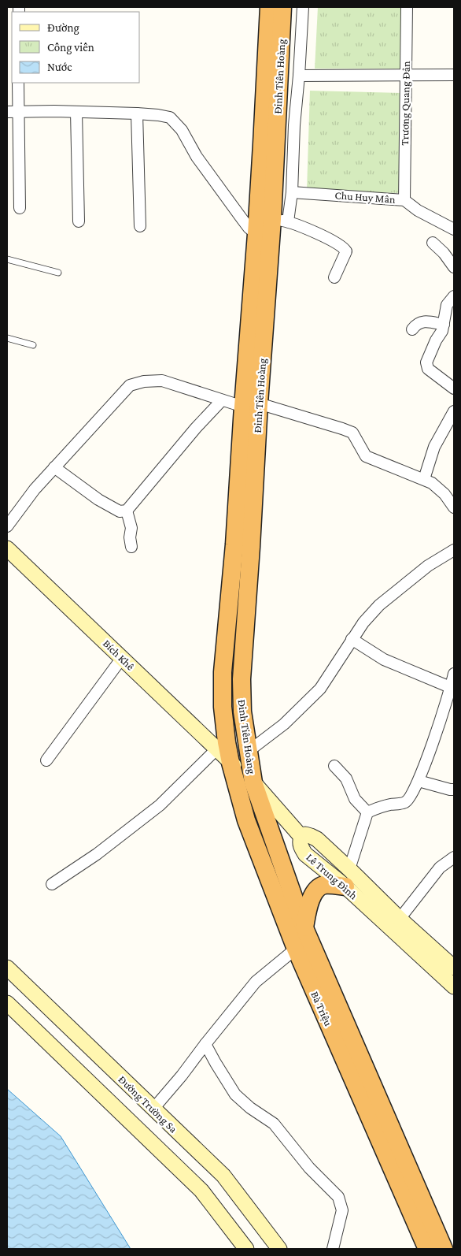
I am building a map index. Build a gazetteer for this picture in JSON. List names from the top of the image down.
{
  "streets": {
    "highway": ["Đinh Tiên Hoàng", "Bà Triệu"],
    "main road": ["Bích Khê", "Lê Trung Đình", "Đường Trường Sa"],
    "street": ["Trương Quang Đản", "Chu Huy Mân"]
  },
  "crossings": [
    ["Đinh Tiên Hoàng", "Bích Khê"],
    ["Đinh Tiên Hoàng", "Bà Triệu"],
    ["Trương Quang Đản", "Chu Huy Mân"],
    ["Bích Khê", "Lê Trung Đình"],
    ["Bích Khê", "Bà Triệu"]
  ],
  "legend": ["Đường", "Công viên", "Nước"]
}
